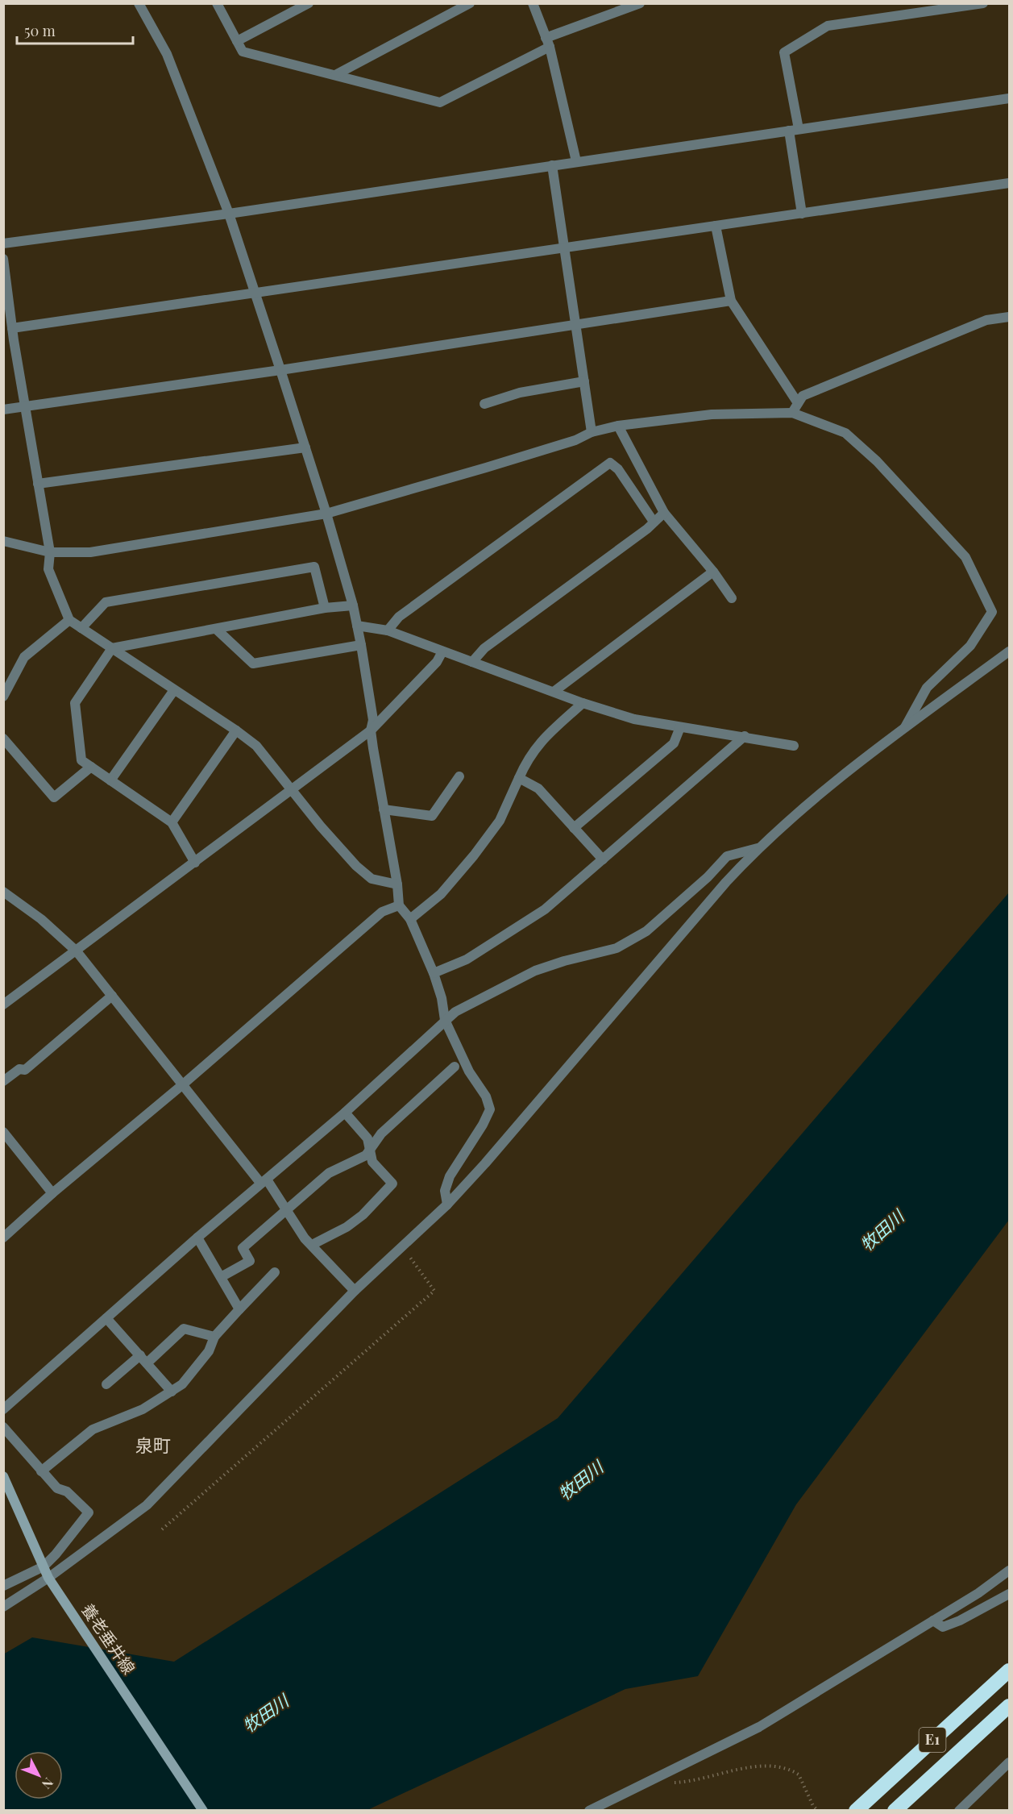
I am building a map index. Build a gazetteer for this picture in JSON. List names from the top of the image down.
{
  "streets": {
    "highway": ["E1"],
    "main road": ["養老垂井線"]
  },
  "districts": ["泉町"],
  "water": ["牧田川"],
  "scale_bar": "50 m",
  "north": "bottom right"
}
